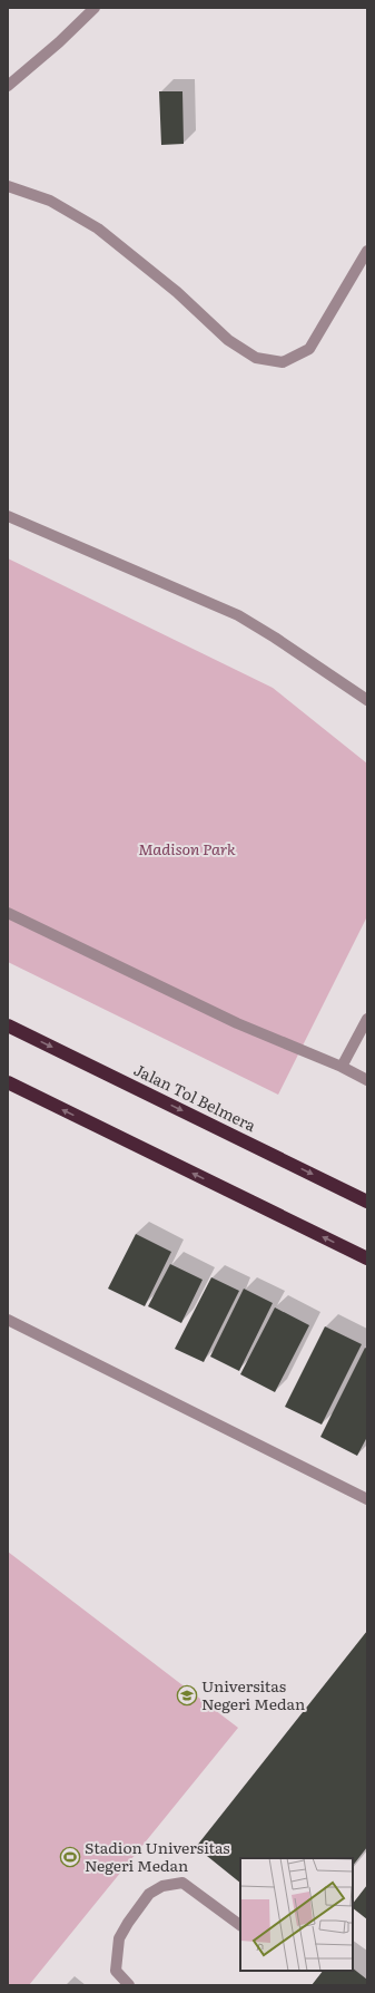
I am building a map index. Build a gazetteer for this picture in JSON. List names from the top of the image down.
{
  "streets": {
    "highway": ["Jalan Tol Belmera"]
  },
  "parks": ["Madison Park"],
  "places": {
    "school or university": ["Universitas Negeri Medan"],
    "sports": ["Stadion Universitas Negeri Medan"]
  }
}
